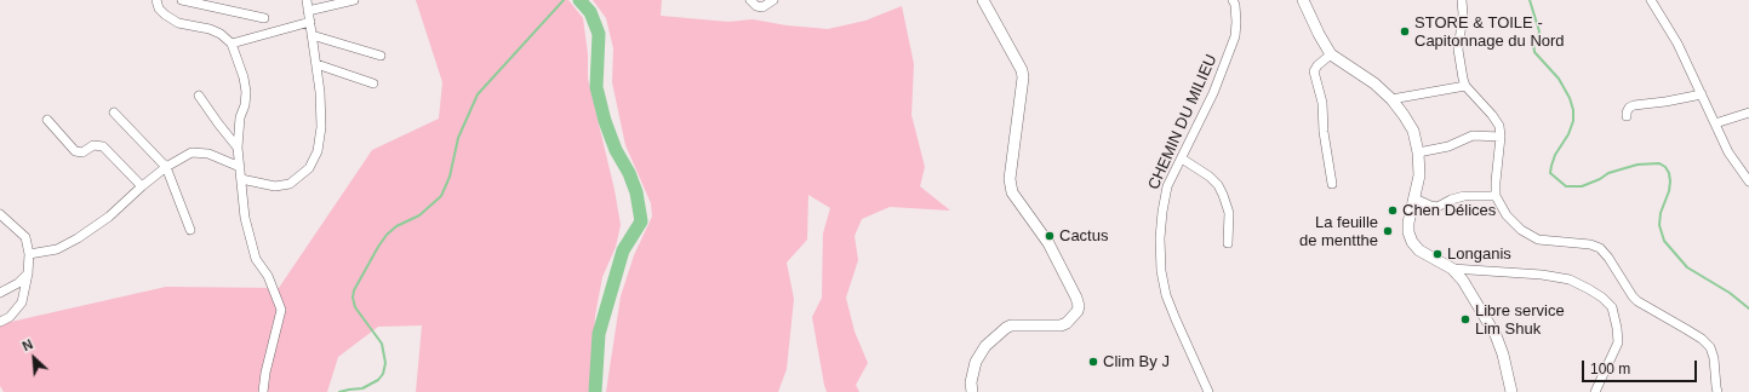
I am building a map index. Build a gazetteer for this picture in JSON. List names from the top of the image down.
{
  "streets": {
    "street": ["CHEMIN DU MILIEU"]
  },
  "places": [
    "STORE & TOILE - Capitonnage du Nord",
    "Chen Délices",
    "La feuille de mentthe",
    "Cactus",
    "Longanis",
    "Libre service Lim Shuk",
    "Clim By J"
  ],
  "scale_bar": "100 m",
  "north": "top left"
}
